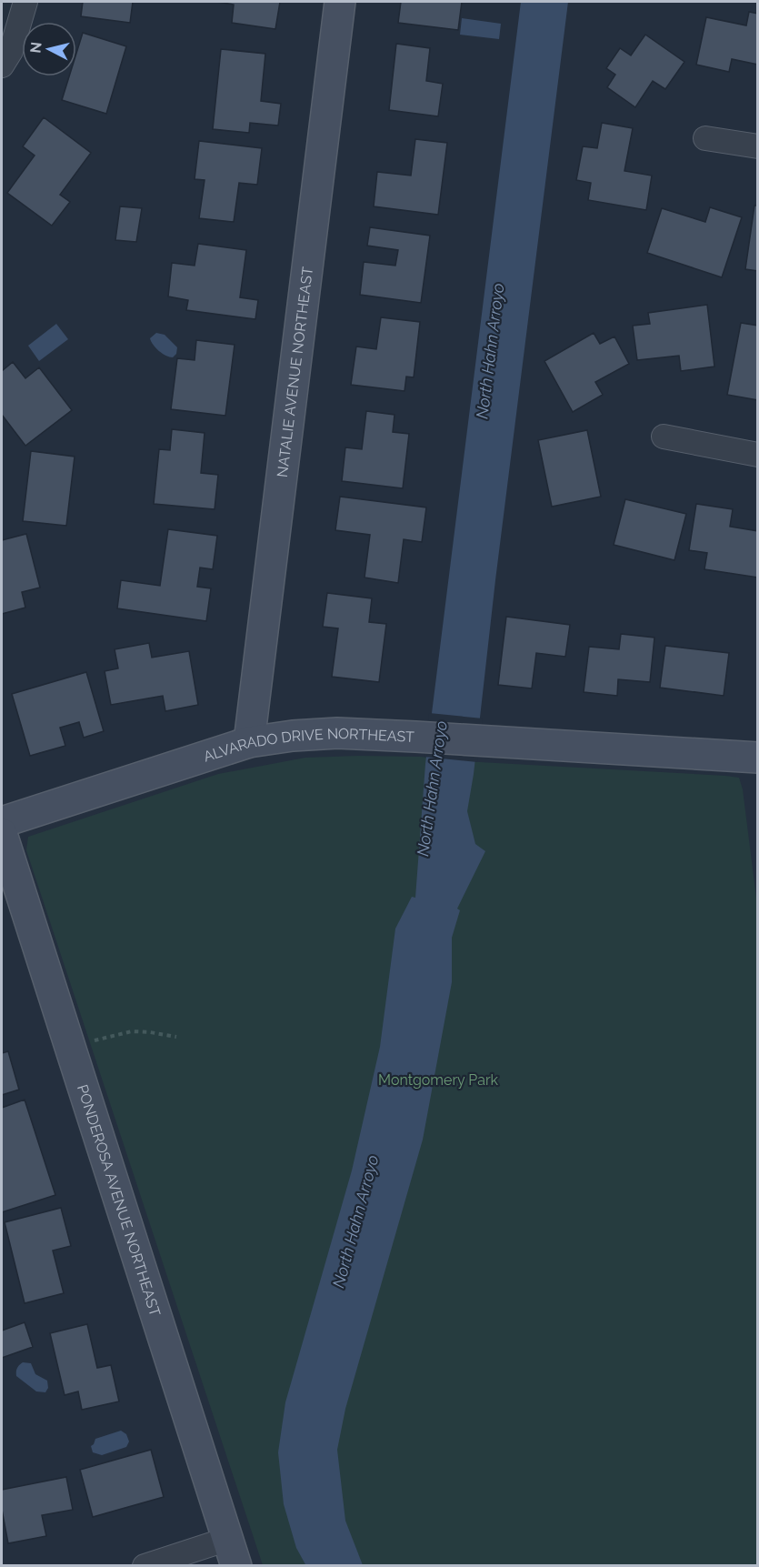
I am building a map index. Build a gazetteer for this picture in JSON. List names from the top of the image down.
{
  "streets": {
    "street": ["NATALIE AVENUE NORTHEAST", "ALVARADO DRIVE NORTHEAST", "PONDEROSA AVENUE NORTHEAST"]
  },
  "crossings": [
    ["NATALIE AVENUE NORTHEAST", "ALVARADO DRIVE NORTHEAST"]
  ],
  "water": ["North Hahn Arroyo"],
  "parks": ["Montgomery Park"],
  "north": "left"
}
